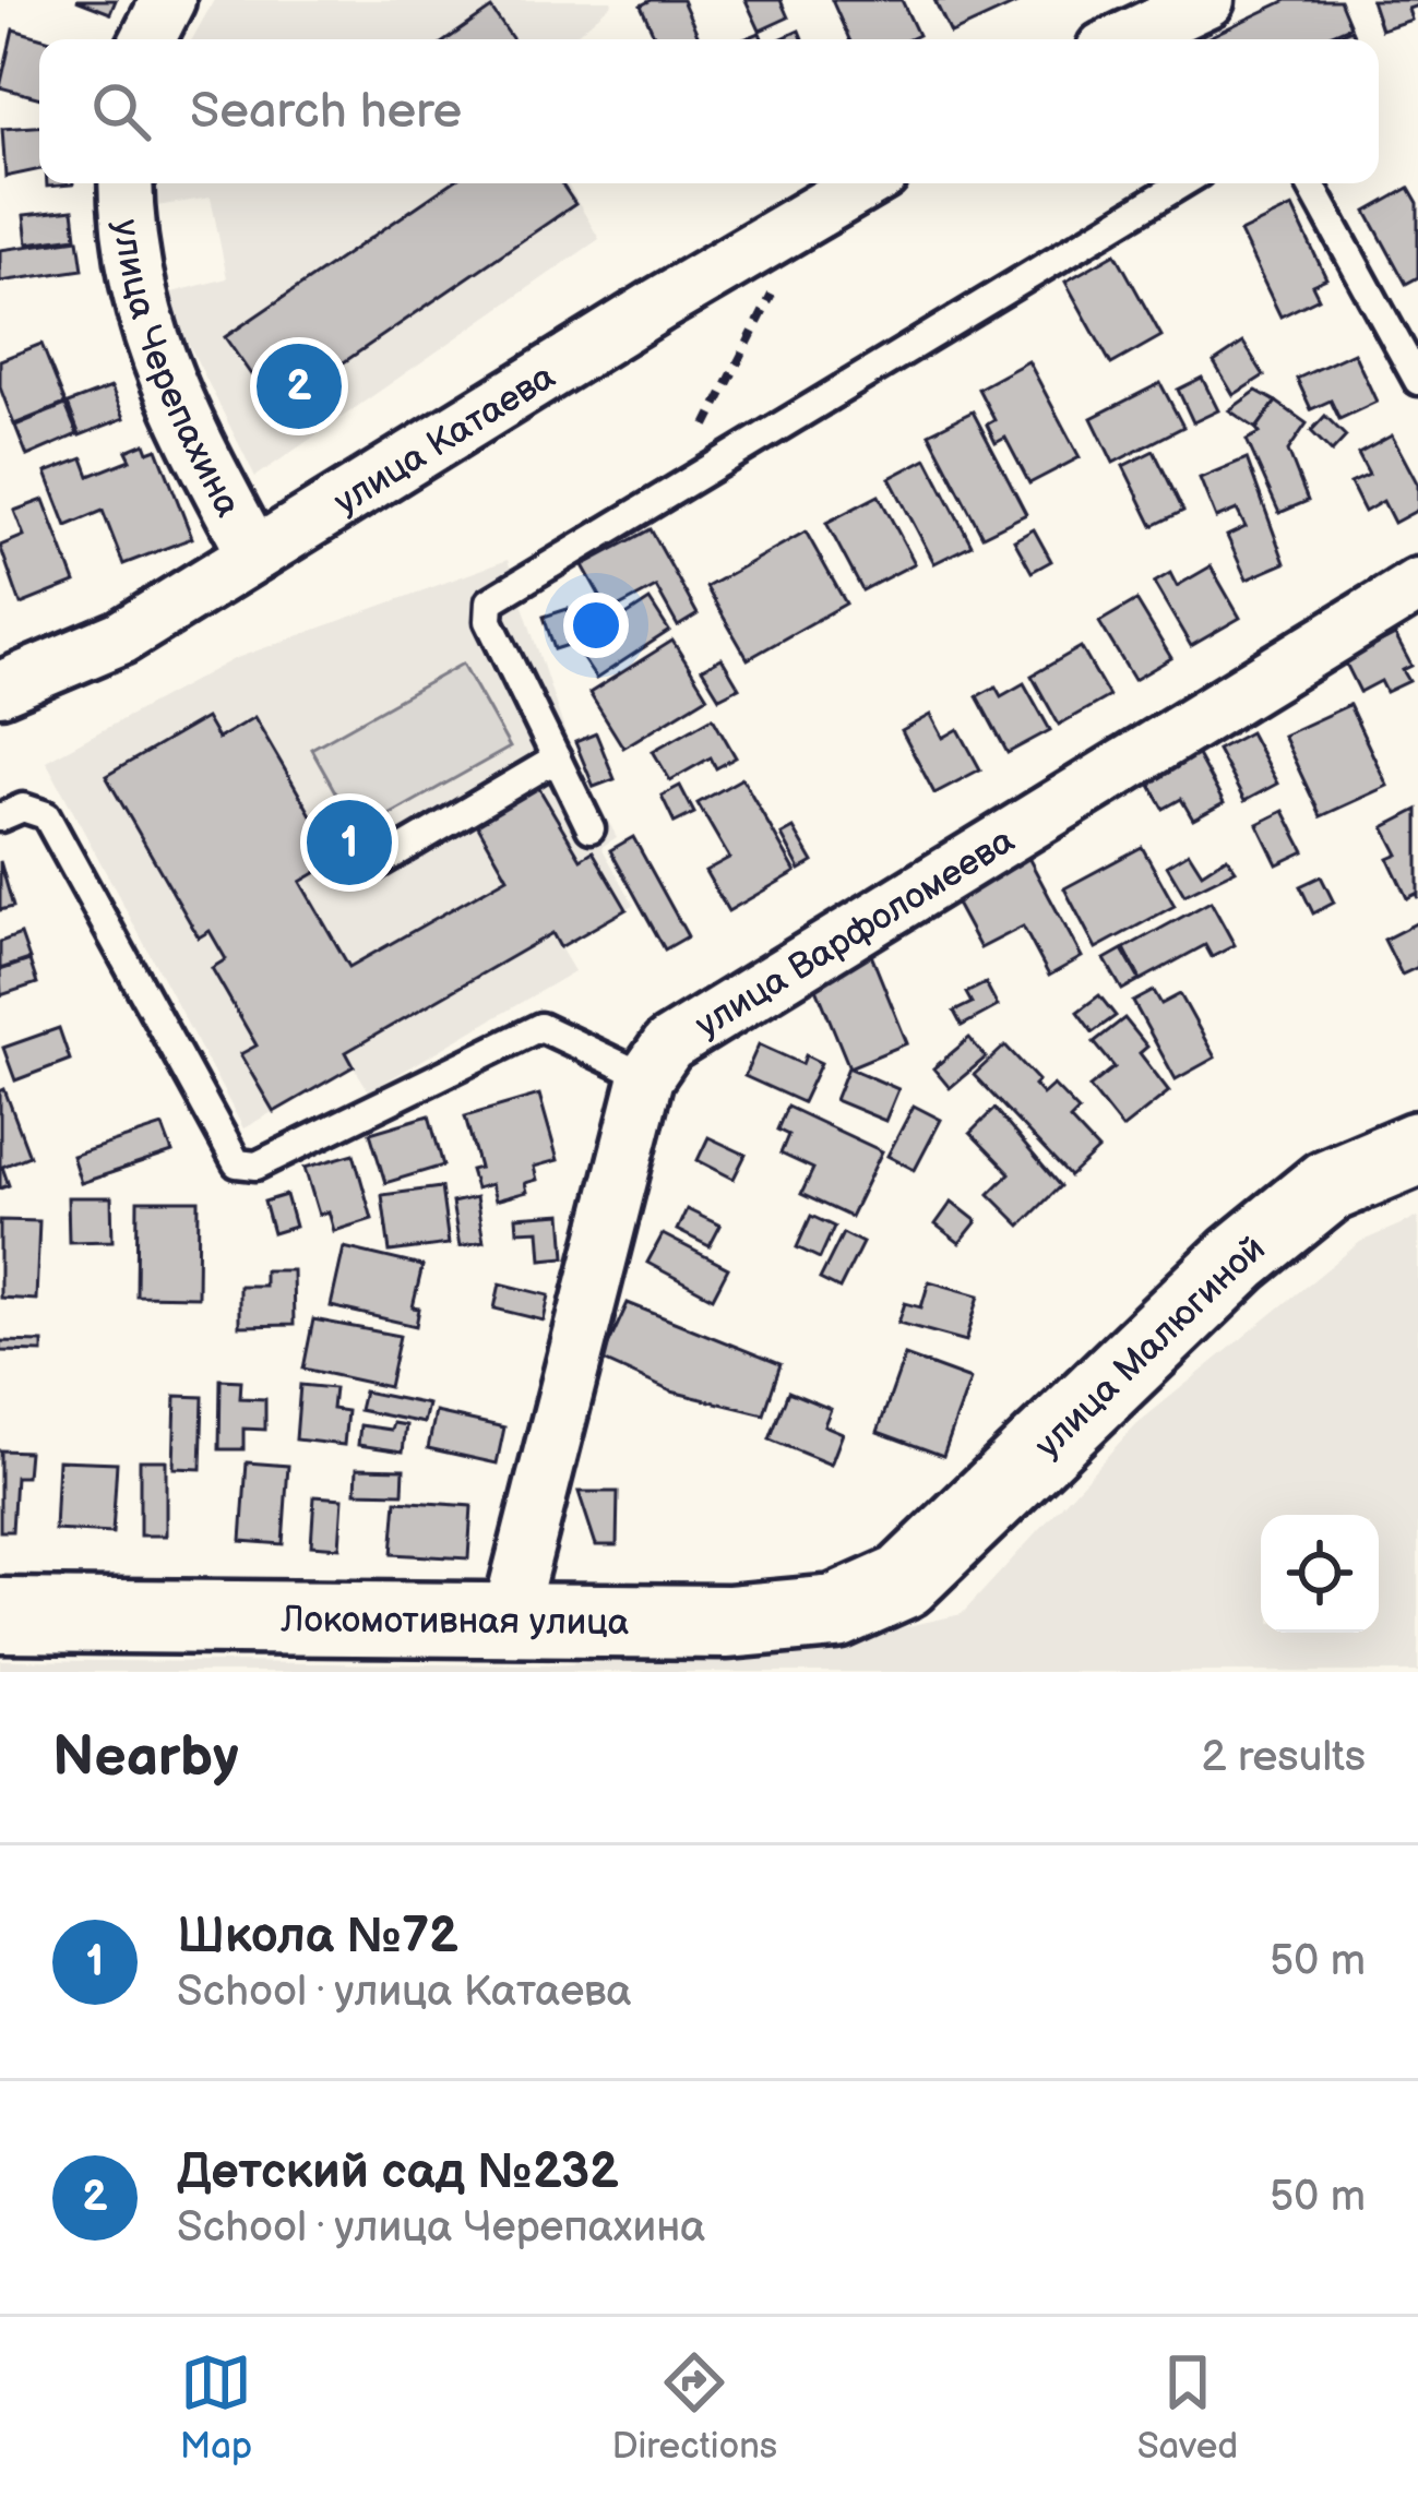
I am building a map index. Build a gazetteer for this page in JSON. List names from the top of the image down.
{
  "streets": {
    "street": [
      "улица Черепахина",
      "улица Катаева",
      "улица Варфоломеева",
      "улица Малюгиной",
      "Локомотивная улица"
    ]
  },
  "crossings": [
    ["улица Черепахина", "улица Катаева"],
    ["улица Малюгиной", "Локомотивная улица"]
  ],
  "page": {
    "search": "Search here",
    "pins": ["2", "1"],
    "heading": ["Nearby", "2 results"],
    "list": [
      {
        "mark": "1",
        "name": "Школа №72",
        "note": "School · улица Катаева",
        "value": "50 m"
      },
      {
        "mark": "2",
        "name": "Детский сад №232",
        "note": "School · улица Черепахина",
        "value": "50 m"
      }
    ],
    "nav": ["Map", "Directions", "Saved"]
  }
}
